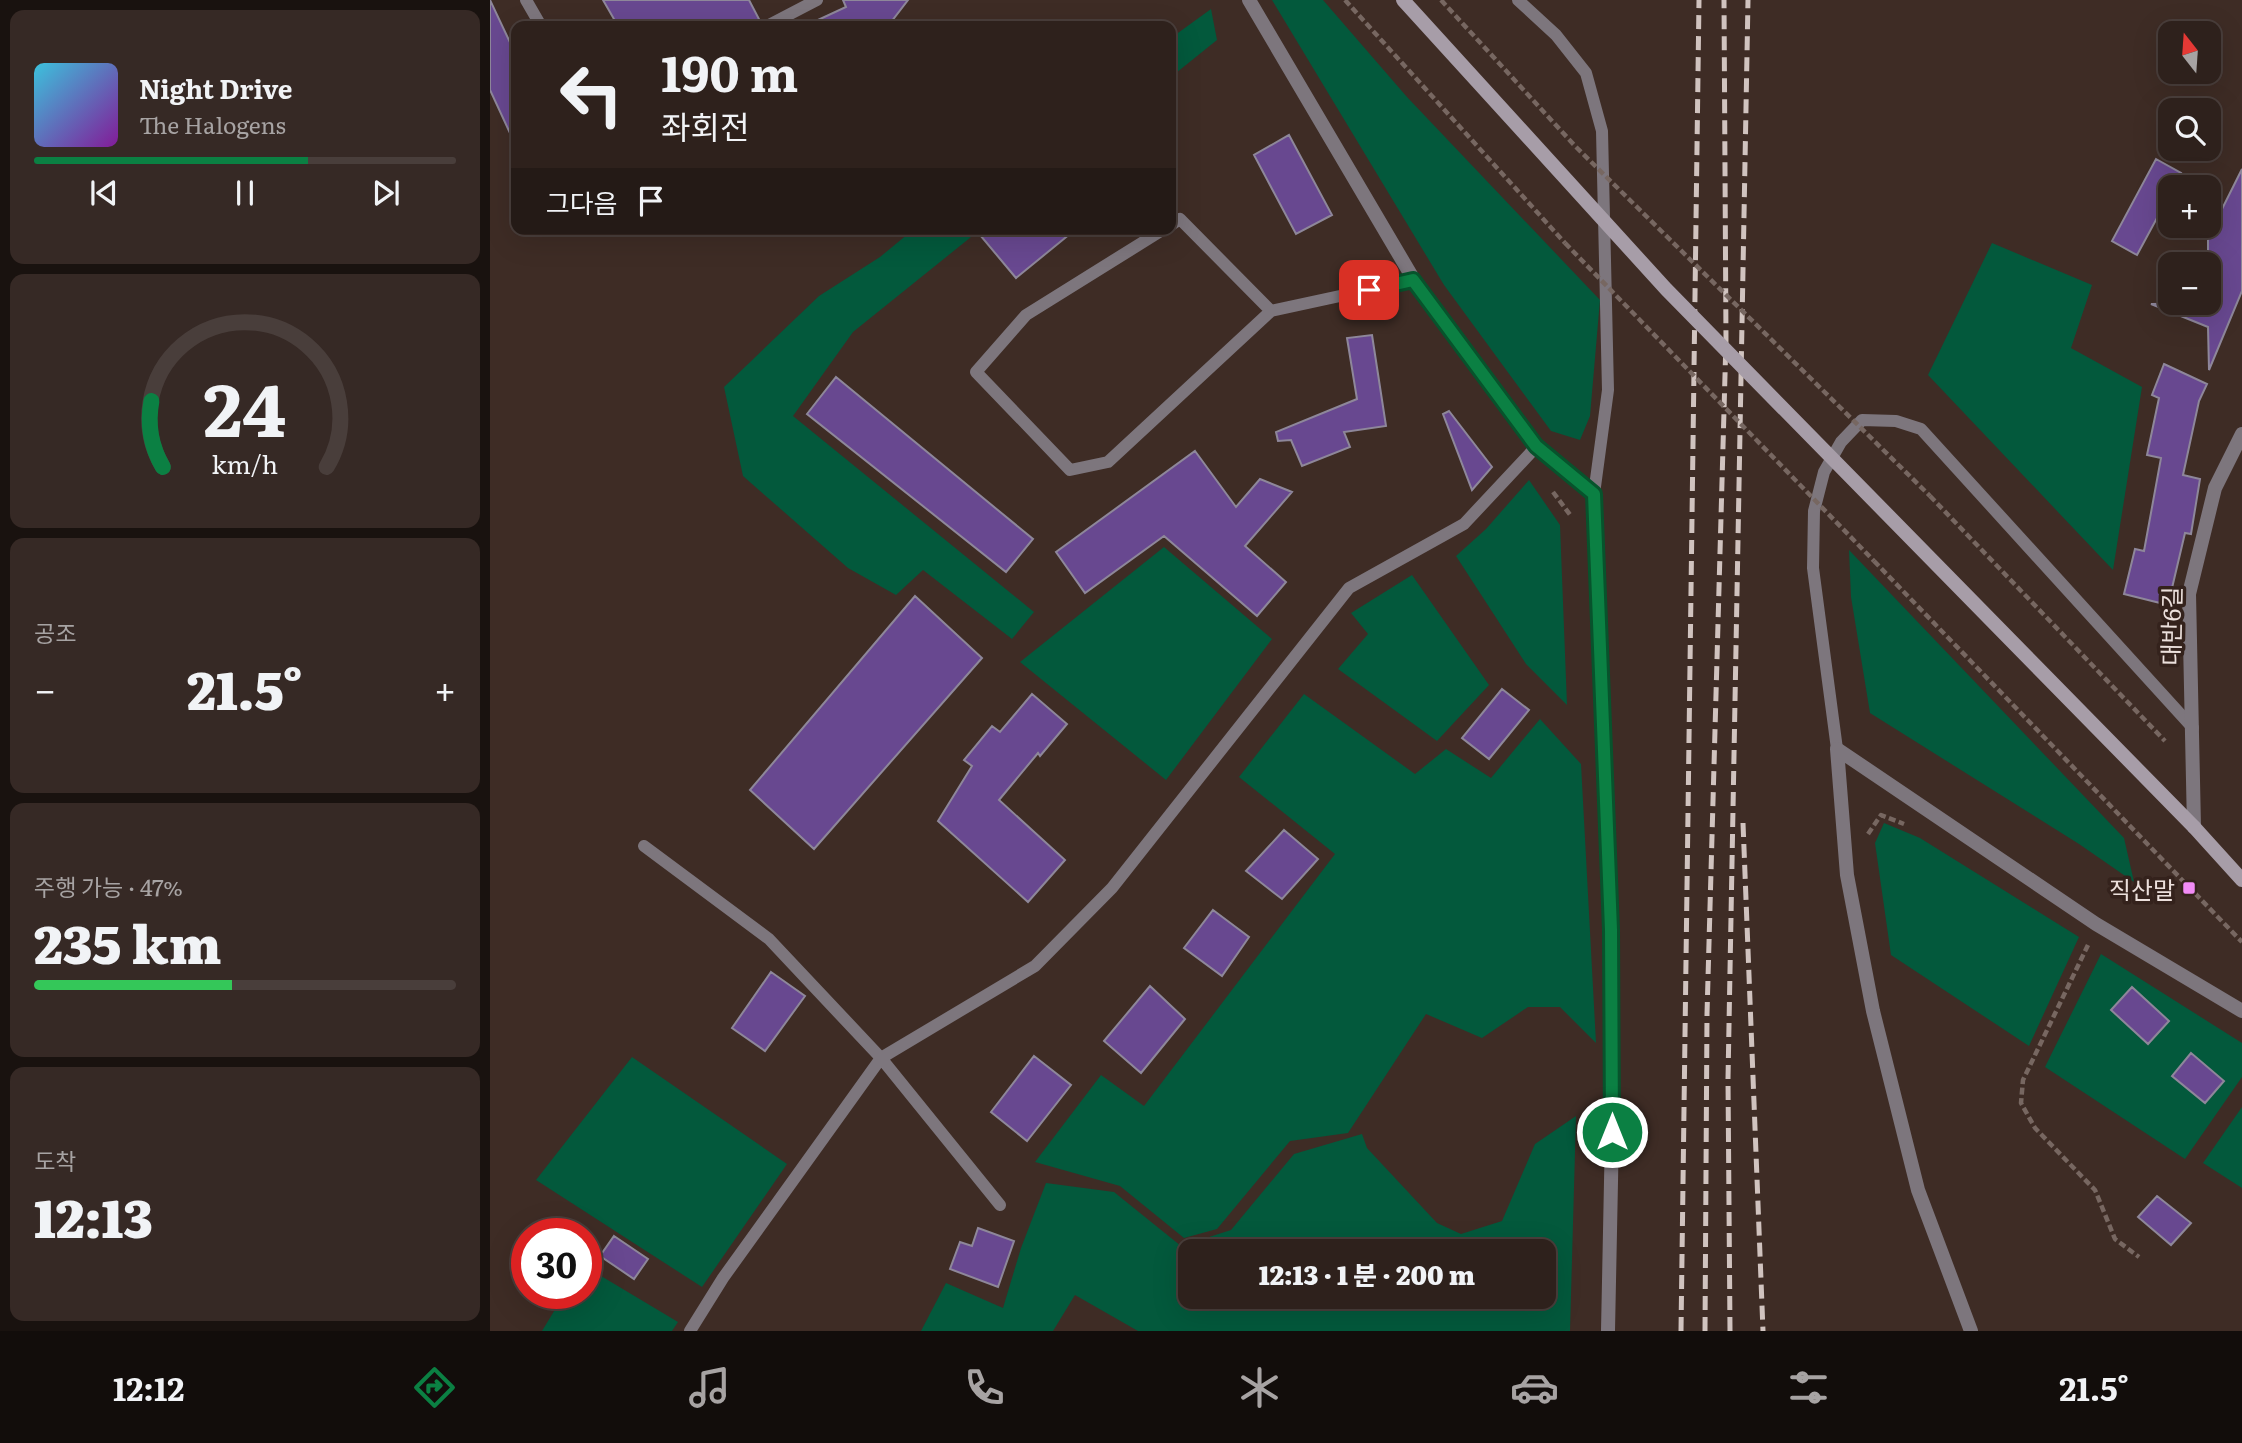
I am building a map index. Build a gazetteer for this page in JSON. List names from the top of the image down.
{
  "streets": {
    "street": ["대반6길"]
  },
  "places": {
    "transit": ["직산말"]
  },
  "north": "top",
  "page": {
    "map_buttons": ["+", "−"],
    "turn": ["190 m", "좌회전"],
    "song": ["Night Drive", "The Halogens"],
    "then": "그다음",
    "tile": [
      "공조",
      ["주행 가능 · 47%", "235 km"],
      ["도착", "12:13"]
    ],
    "heat": ["−", "21.5°", "+"],
    "limit": "30",
    "trip": "12:13 · 1 분 · 200 m",
    "tabs": ["12:12", "21.5°"],
    "gauge": ["24", "km/h"]
  }
}
